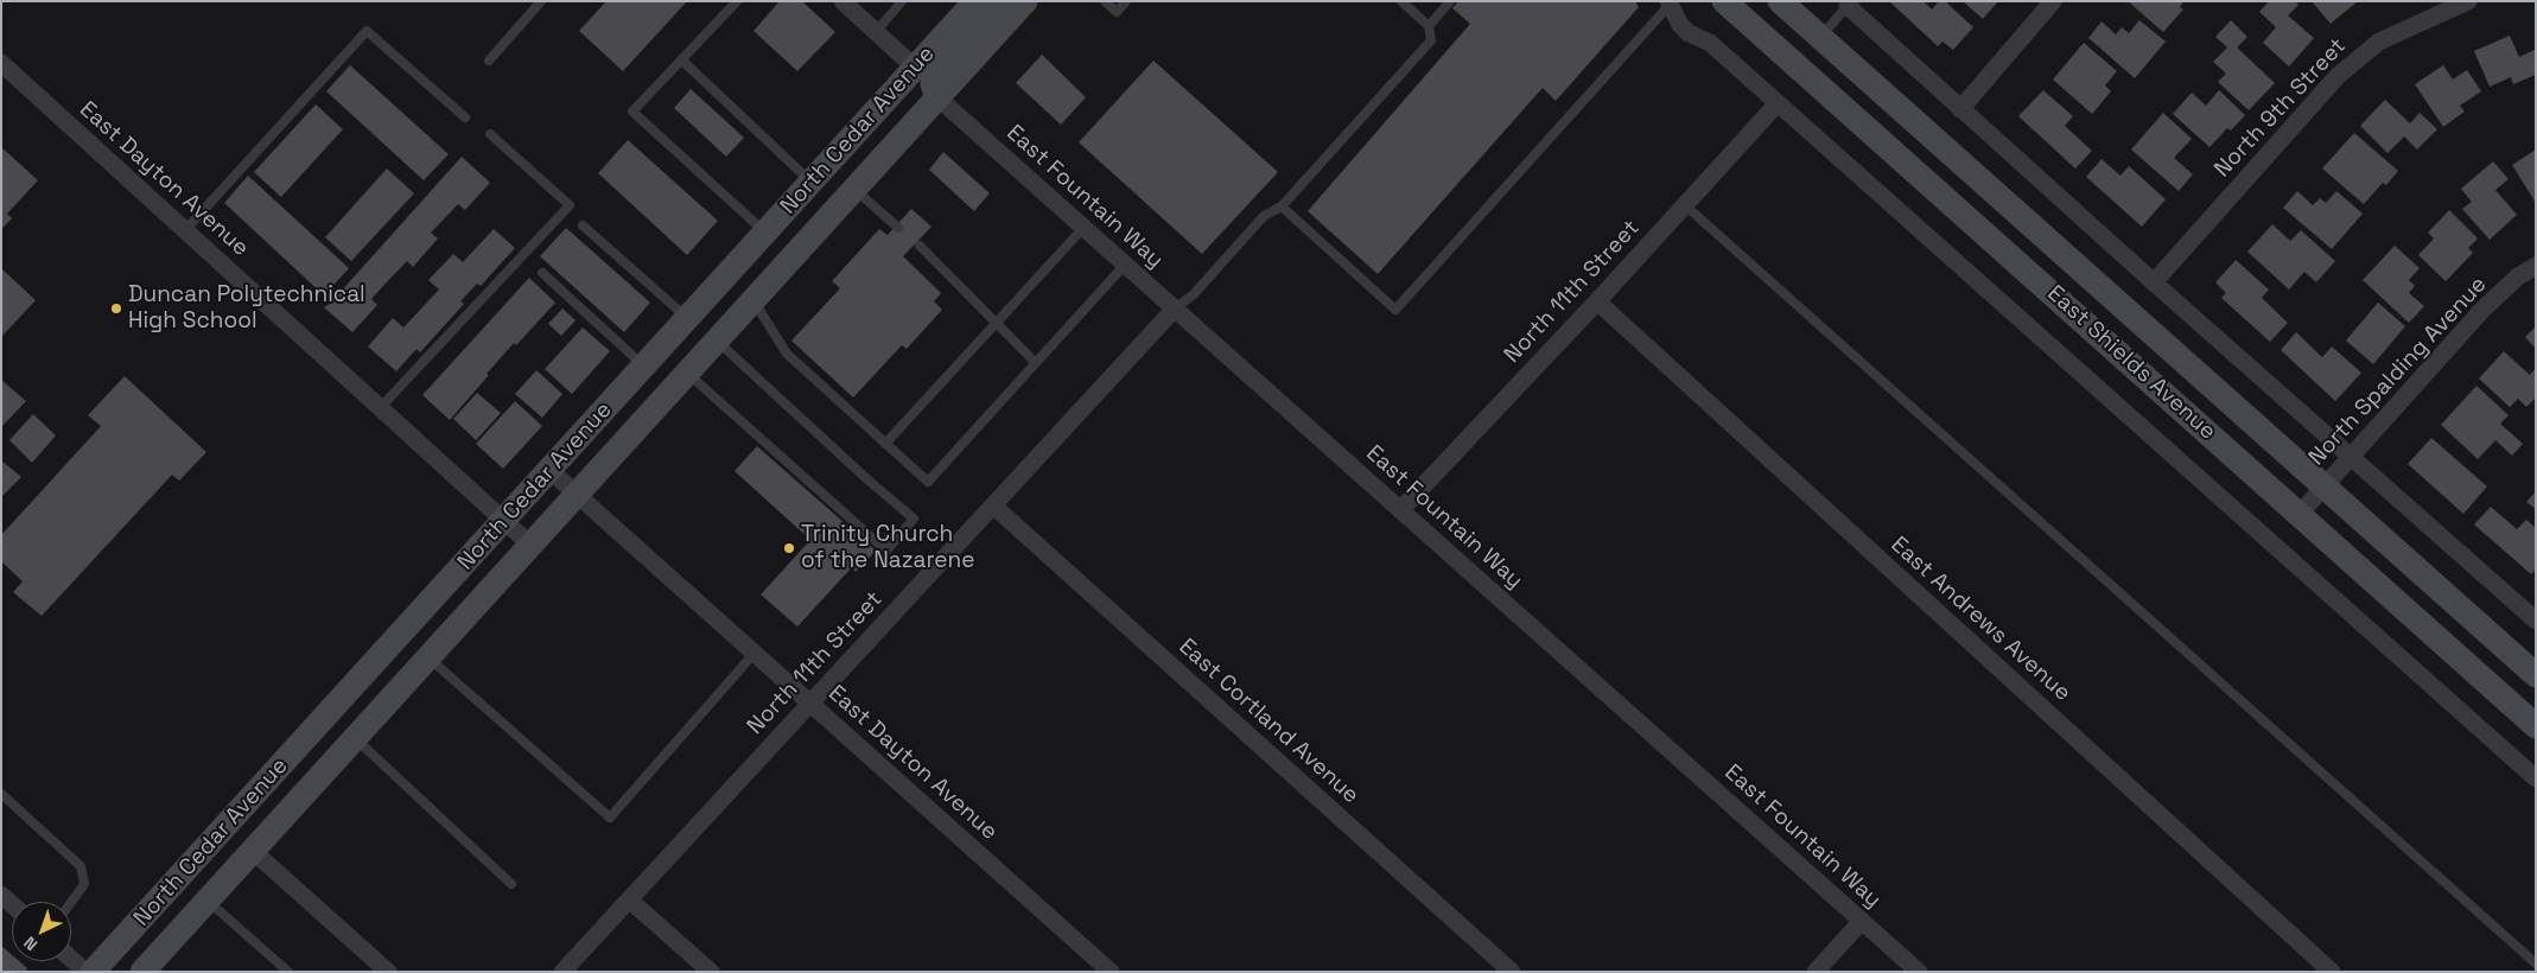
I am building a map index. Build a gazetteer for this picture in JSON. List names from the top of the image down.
{
  "streets": {
    "main road": ["North Cedar Avenue", "East Shields Avenue"],
    "street": [
      "North 9th Street",
      "East Dayton Avenue",
      "East Fountain Way",
      "North 11th Street",
      "North Spalding Avenue",
      "East Andrews Avenue",
      "East Cortland Avenue"
    ]
  },
  "crossings": [
    ["North Cedar Avenue", "East Dayton Avenue"],
    ["North Cedar Avenue", "East Fountain Way"],
    ["East Dayton Avenue", "North 11th Street"],
    ["East Fountain Way", "North 11th Street"],
    ["North 11th Street", "East Andrews Avenue"],
    ["North 11th Street", "East Cortland Avenue"],
    ["East Shields Avenue", "North Spalding Avenue"]
  ],
  "places": ["Duncan Polytechnical High School", "Trinity Church of the Nazarene"],
  "north": "bottom left"
}
